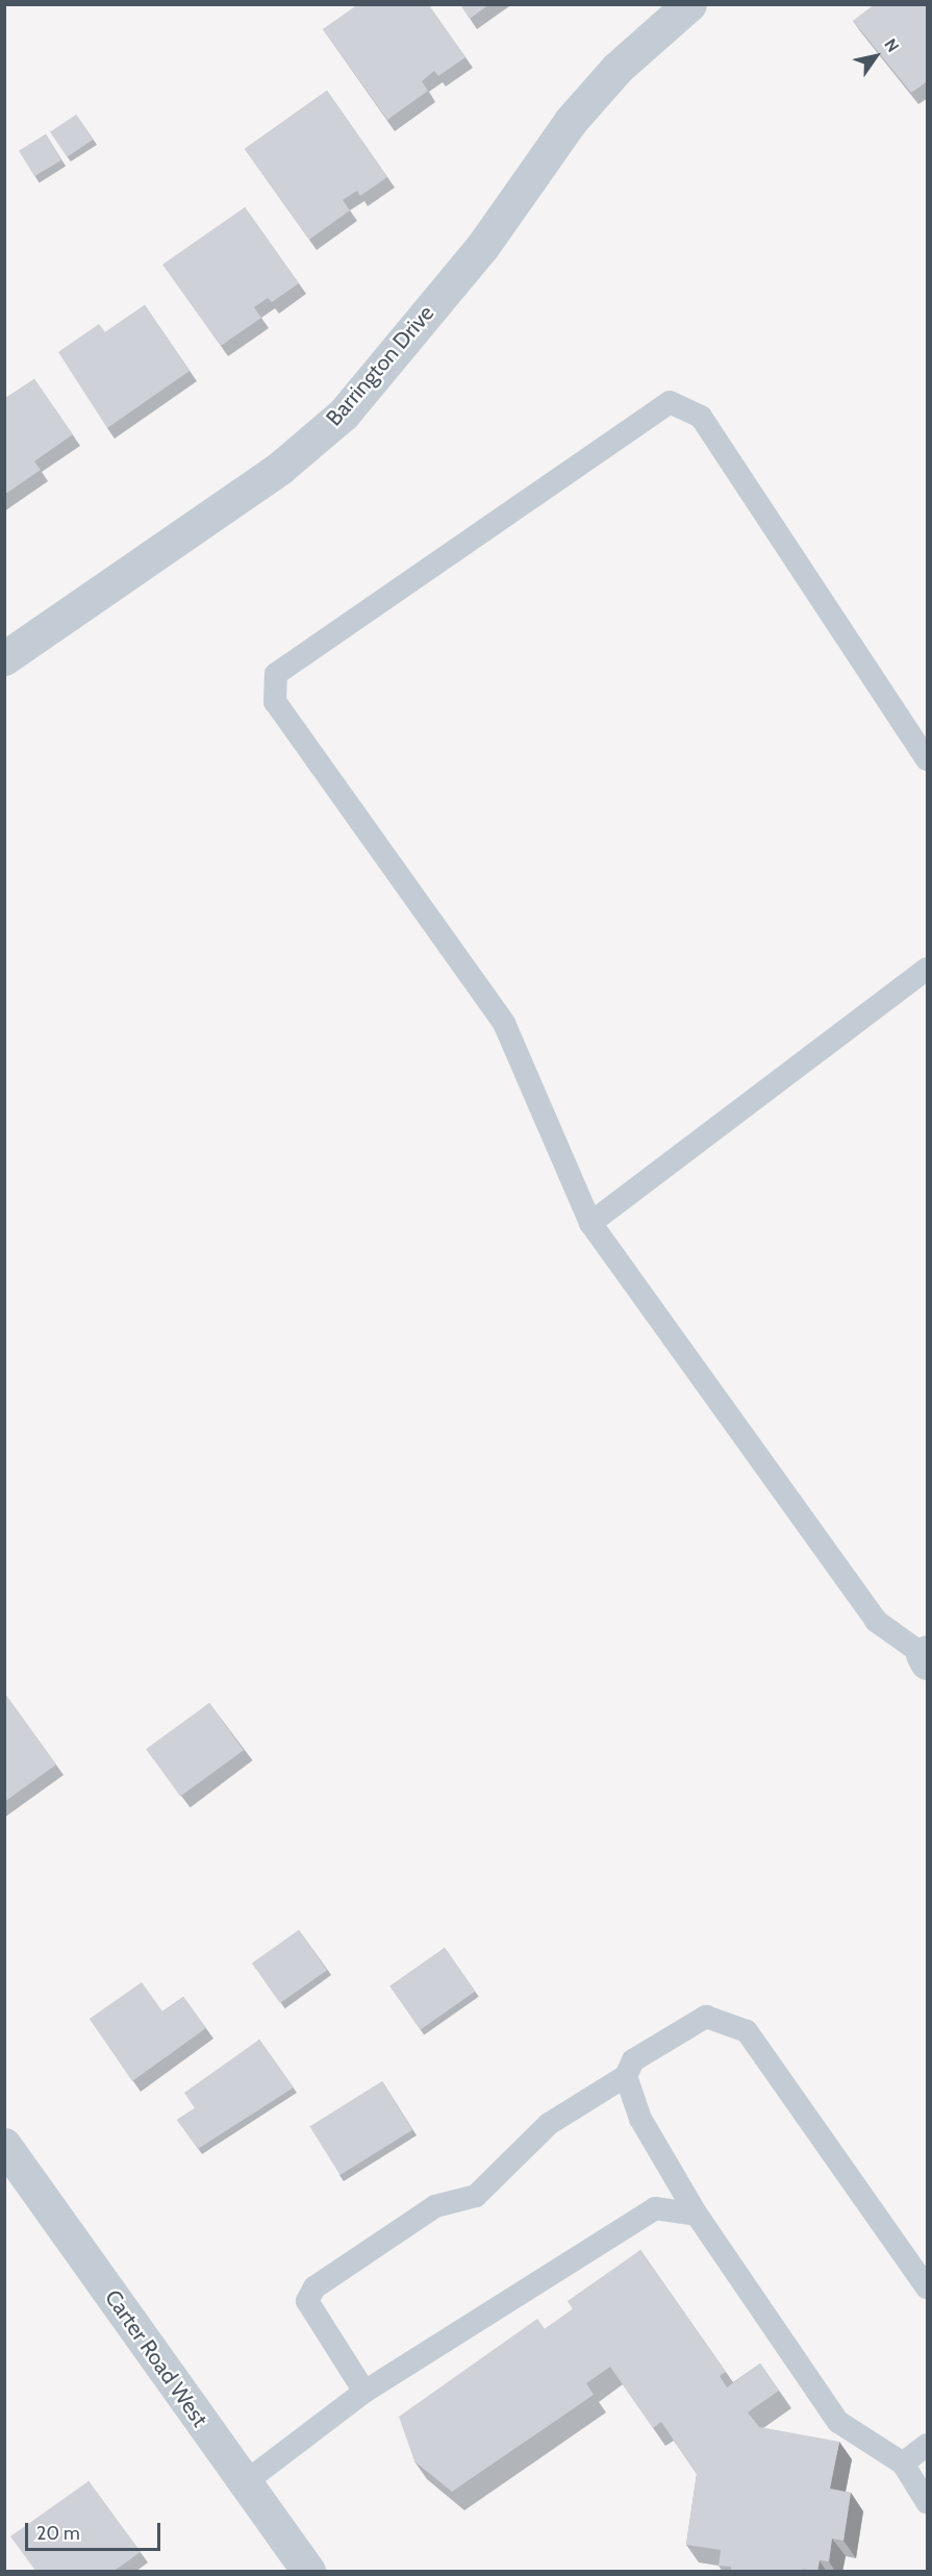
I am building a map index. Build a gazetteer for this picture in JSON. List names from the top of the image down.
{
  "streets": {
    "street": ["Barrington Drive", "Carter Road West"]
  },
  "scale_bar": "20 m",
  "north": "top right"
}
